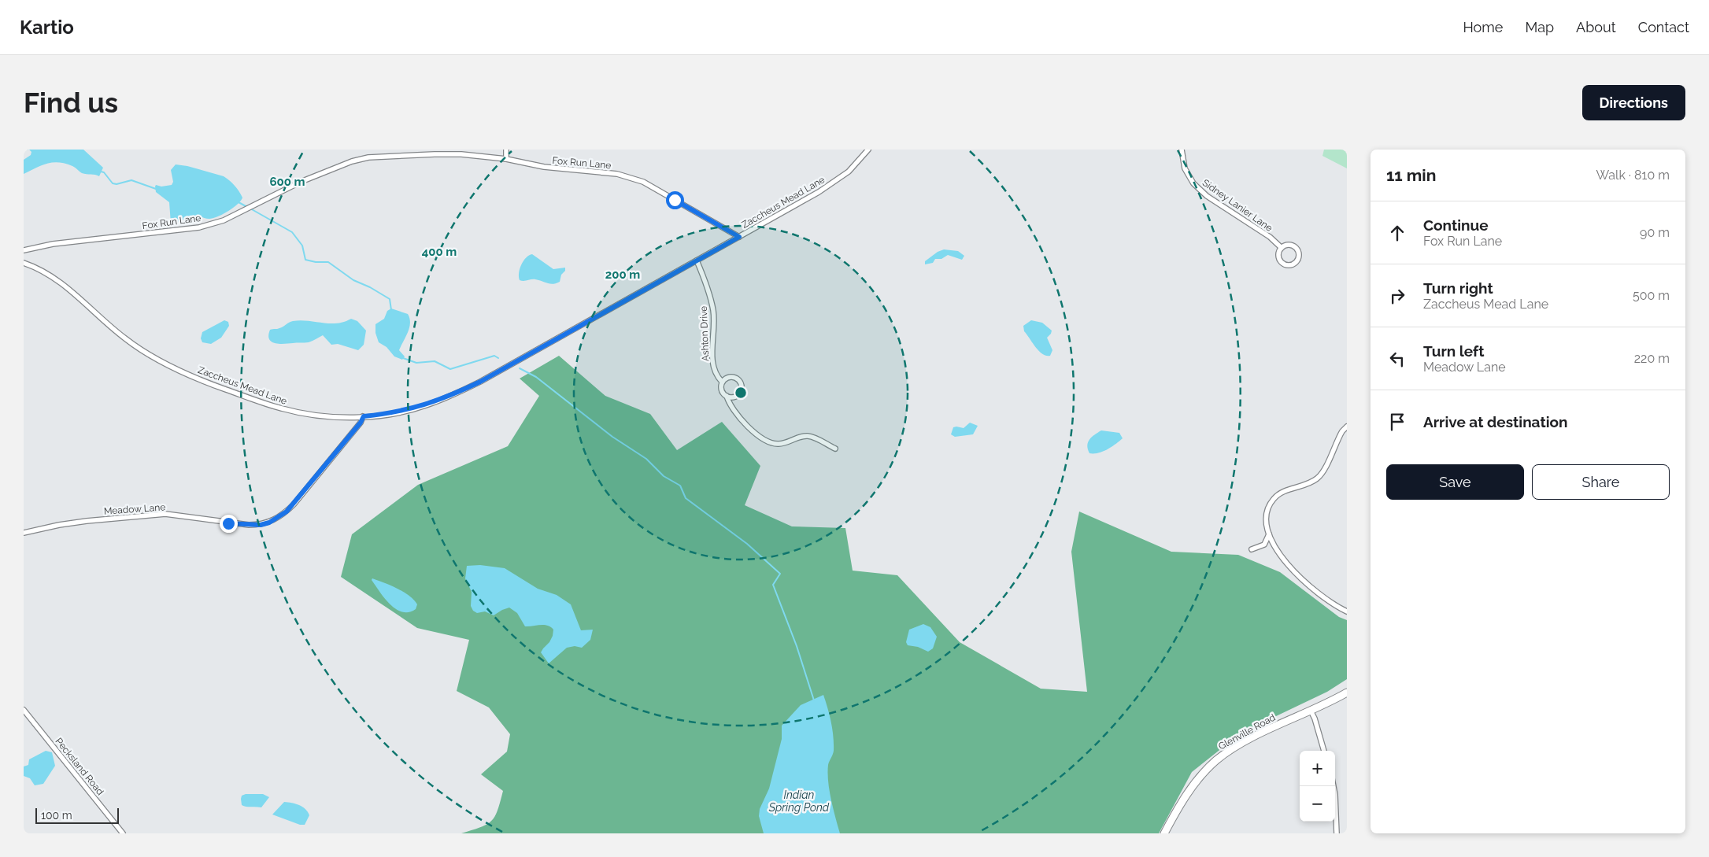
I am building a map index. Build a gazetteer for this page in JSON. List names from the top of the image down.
{
  "streets": {
    "main road": ["Glenville Road"],
    "street": [
      "Fox Run Lane",
      "Zaccheus Mead Lane",
      "Sidney Lanier Lane",
      "Ashton Drive",
      "Meadow Lane",
      "Pecksland Road"
    ]
  },
  "crossings": [
    ["Fox Run Lane", "Zaccheus Mead Lane"],
    ["Zaccheus Mead Lane", "Ashton Drive"],
    ["Zaccheus Mead Lane", "Meadow Lane"]
  ],
  "water": ["Indian Spring Pond"],
  "scale_bar": "100 m",
  "page": {
    "header": "Kartio",
    "nav": [
      "Home",
      "Map",
      "About",
      "Contact"
    ],
    "buttons": [
      "Directions",
      ["Save", "Share"]
    ],
    "title": "Find us",
    "heading": ["11 min", "Walk · 810 m"],
    "list": [
      ["Continue", "Fox Run Lane", "90 m"],
      ["Turn right", "Zaccheus Mead Lane", "500 m"],
      ["Turn left", "Meadow Lane", "220 m"],
      "Arrive at destination"
    ],
    "map_buttons": ["+", "−"],
    "scale": "100 m"
  },
  "rings": ["600 m", "400 m", "200 m"]
}
